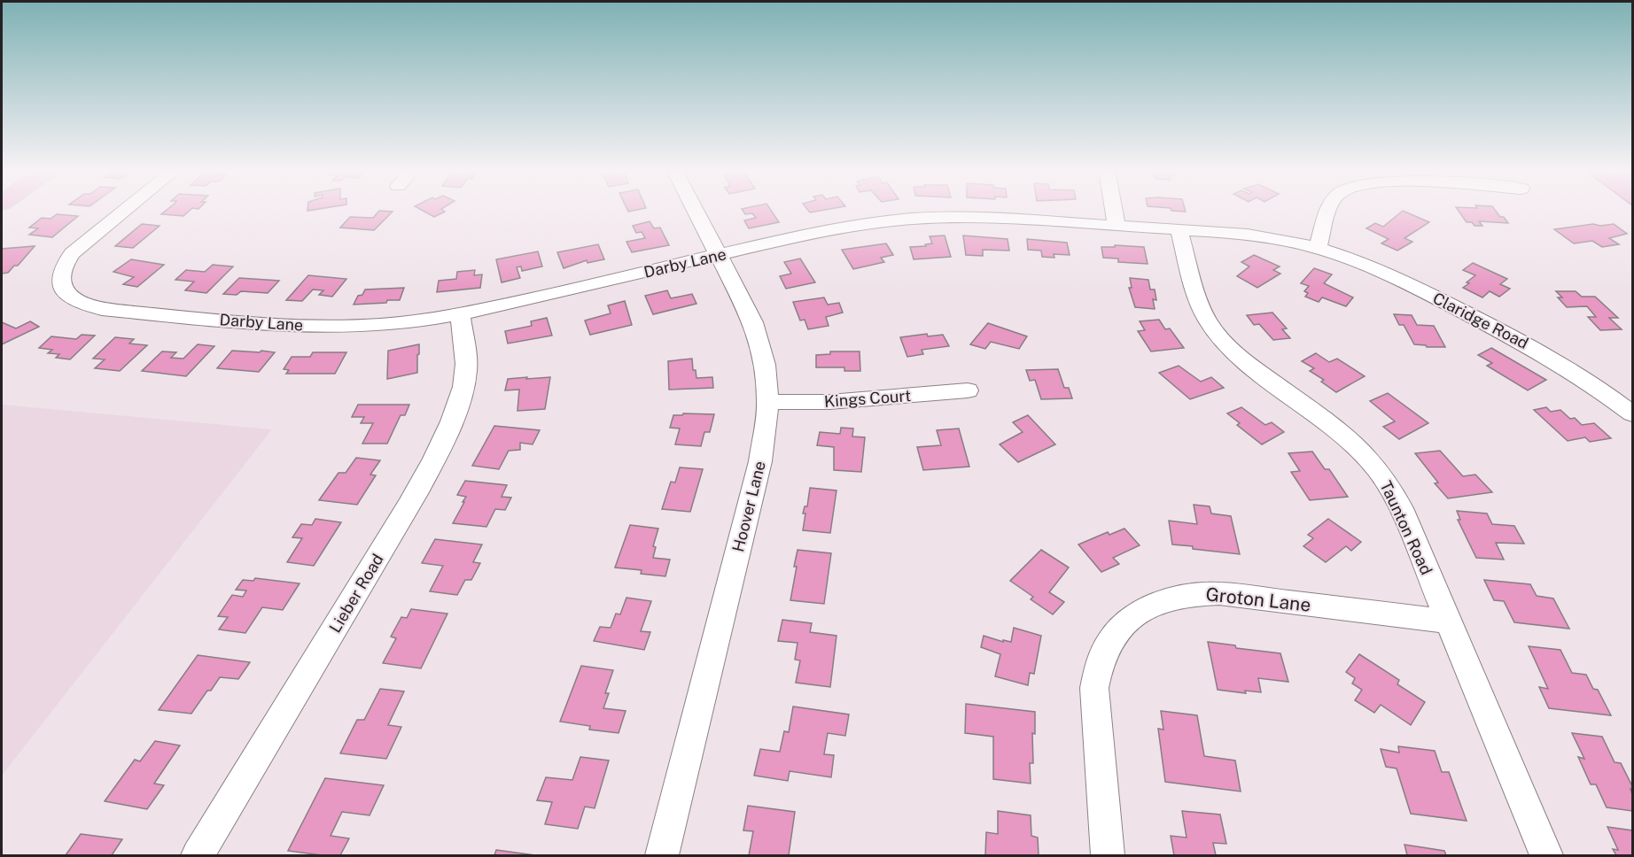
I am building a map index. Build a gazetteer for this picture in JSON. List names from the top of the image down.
{
  "streets": {
    "street": [
      "Darby Lane",
      "Claridge Road",
      "Kings Court",
      "Hoover Lane",
      "Taunton Road",
      "Lieber Road",
      "Groton Lane"
    ]
  },
  "crossings": [
    ["Darby Lane", "Claridge Road"],
    ["Darby Lane", "Hoover Lane"],
    ["Darby Lane", "Taunton Road"],
    ["Darby Lane", "Lieber Road"],
    ["Kings Court", "Hoover Lane"],
    ["Taunton Road", "Groton Lane"]
  ]
}
